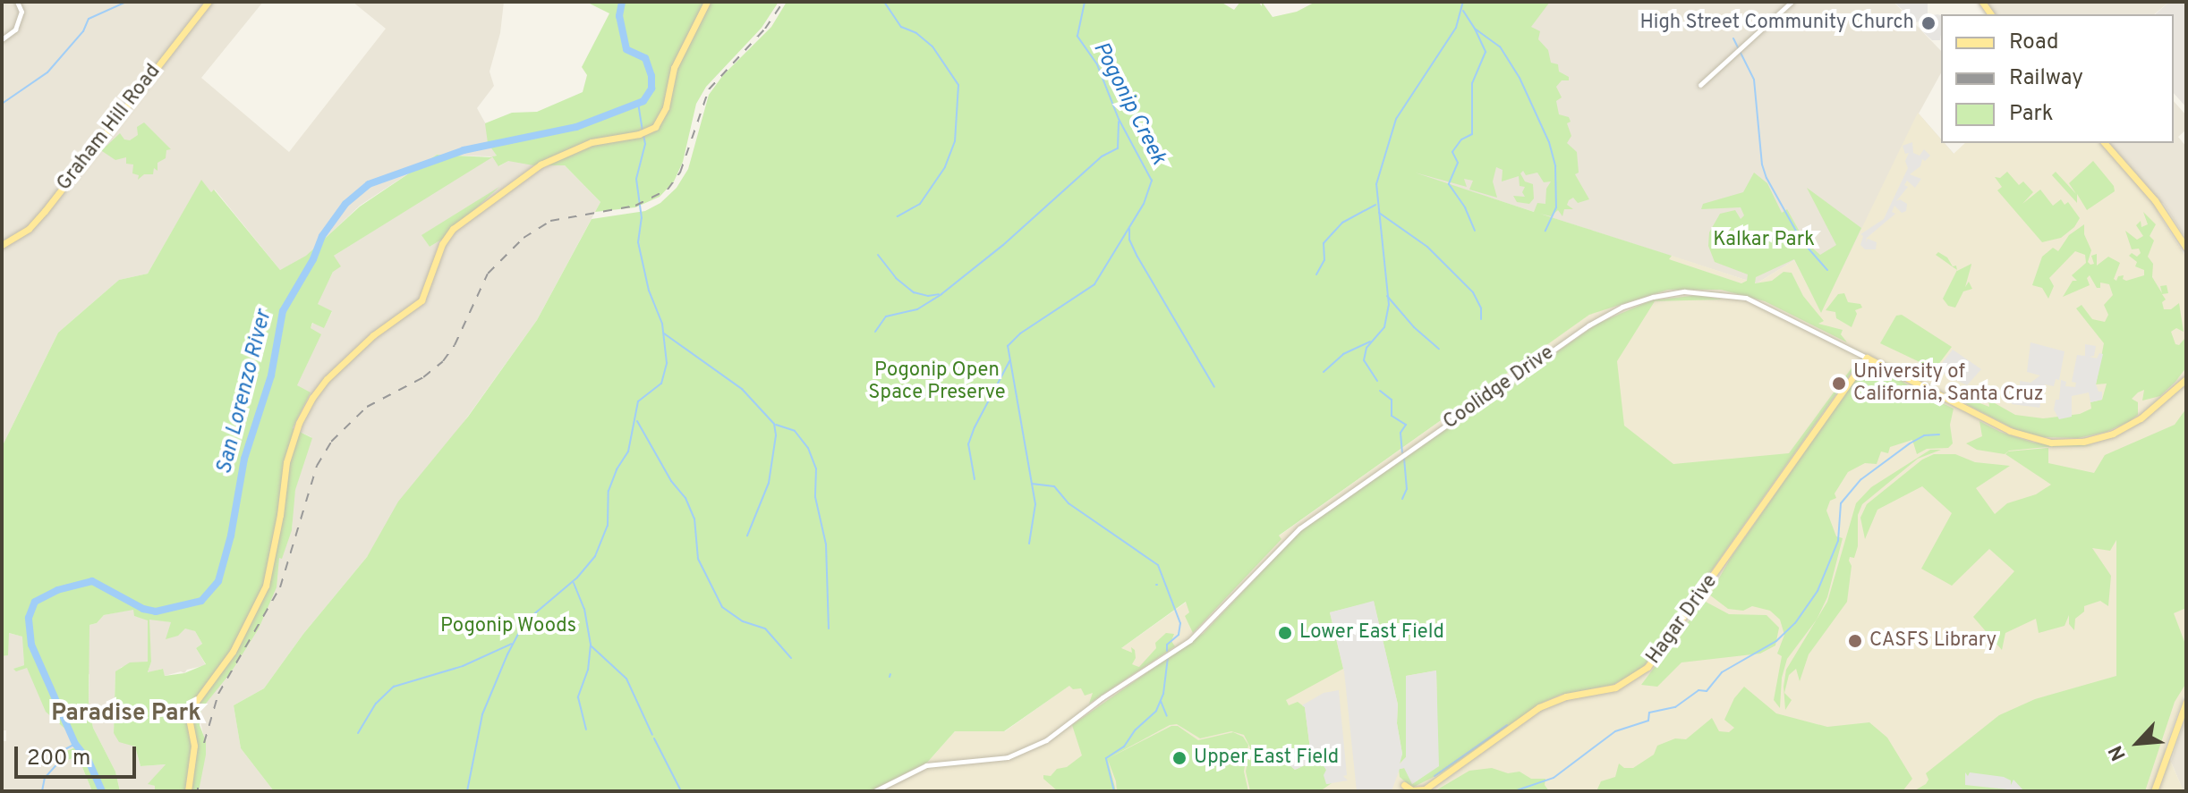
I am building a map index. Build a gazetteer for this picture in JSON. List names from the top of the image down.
{
  "streets": {
    "main road": ["Graham Hill Road", "Coolidge Drive", "Hagar Drive"]
  },
  "crossings": [
    ["Coolidge Drive", "Hagar Drive"]
  ],
  "districts": ["Paradise Park"],
  "water": ["Pogonip Creek", "San Lorenzo River"],
  "parks": ["Kalkar Park", "Pogonip Open Space Preserve", "Pogonip Woods"],
  "places": [
    "High Street Community Church",
    "University of California, Santa Cruz",
    "Lower East Field",
    "CASFS Library",
    "Upper East Field"
  ],
  "legend": ["Road", "Railway", "Park"],
  "scale_bar": "200 m",
  "north": "bottom left"
}
